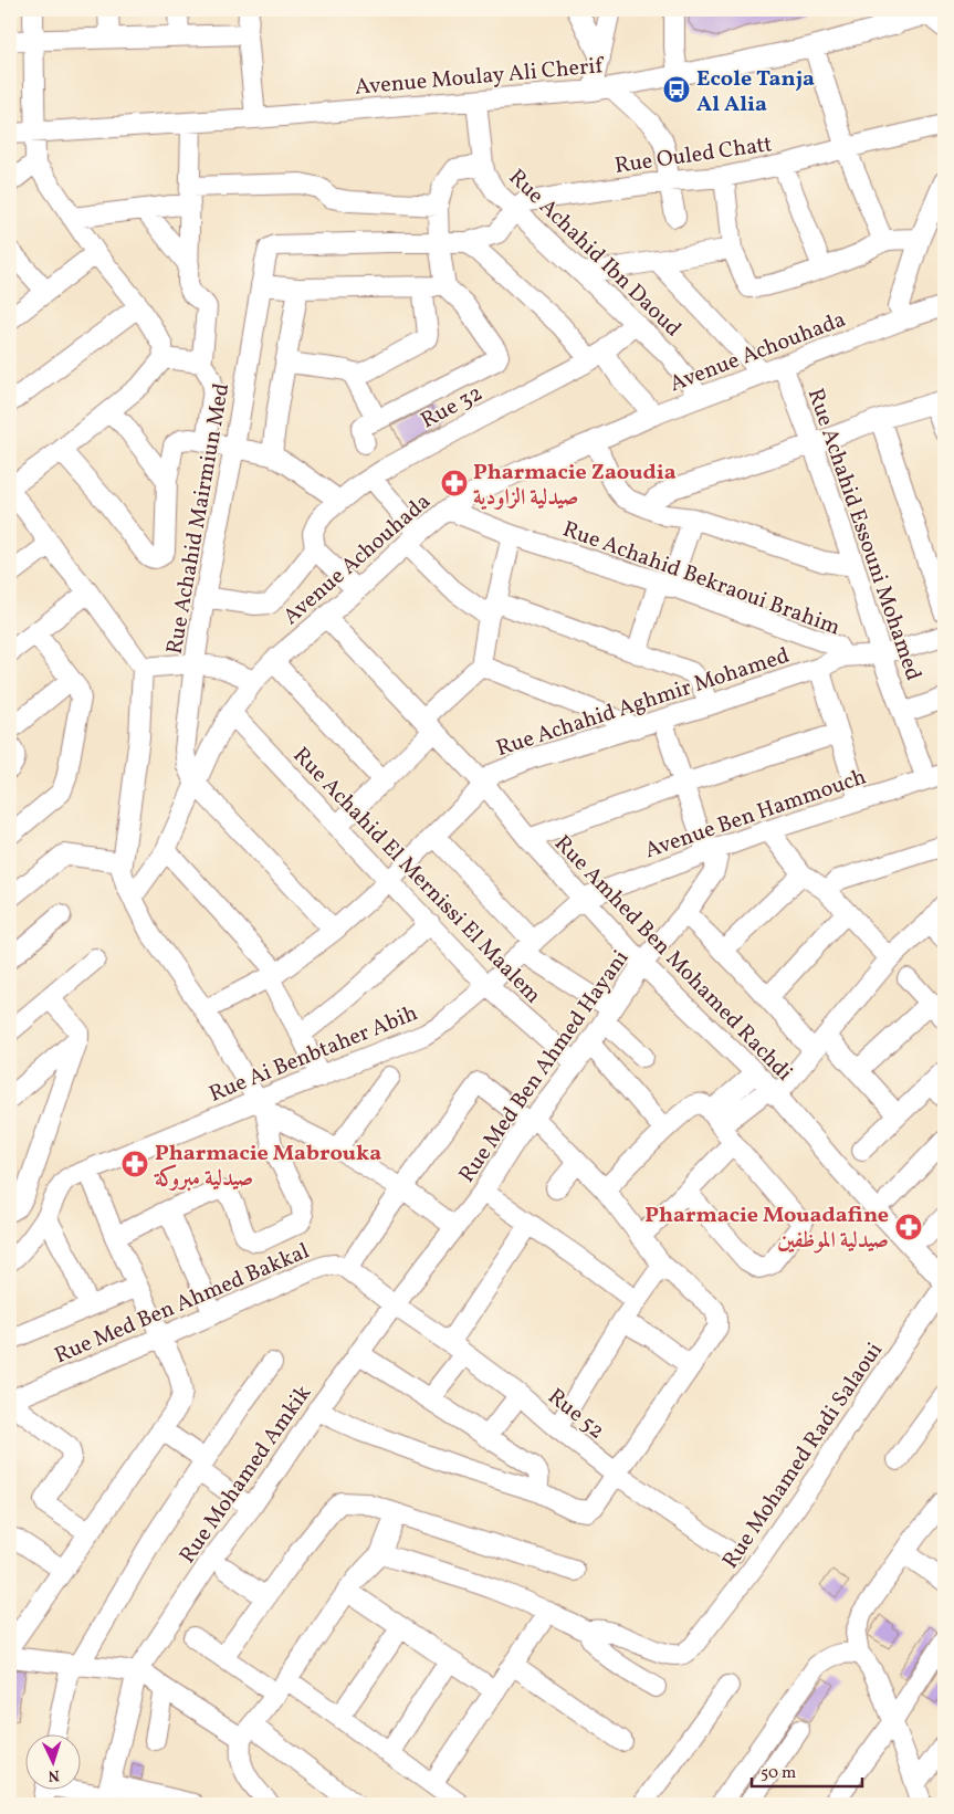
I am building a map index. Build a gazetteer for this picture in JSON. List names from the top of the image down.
{
  "streets": {
    "street": [
      "Avenue Moulay Ali Cherif",
      "Rue Ouled Chatt",
      "Rue Achahid Ibn Daoud",
      "Avenue Achouhada",
      "Rue 32",
      "Rue Achahid Mairmiun Med",
      "Rue Achahid Essouni Mohamed",
      "Rue Achahid Bekraoui Brahim",
      "Rue Achahid Aghmir Mohamed",
      "Avenue Ben Hammouch",
      "Rue Achahid El Mernissi El Maalem",
      "Rue Amhed Ben Mohamed Rachdi",
      "Rue Ai Benbtaher Abih",
      "Rue Med Ben Ahmed Hayani",
      "Rue Med Ben Ahmed Bakkal",
      "Rue 52",
      "Rue Mohamed Radi Salaoui",
      "Rue Mohamed Amkik"
    ]
  },
  "crossings": [
    ["Avenue Moulay Ali Cherif", "Rue Achahid Ibn Daoud"],
    ["Rue Ouled Chatt", "Rue Achahid Ibn Daoud"],
    ["Rue Achahid Ibn Daoud", "Avenue Achouhada"],
    ["Rue Achahid Ibn Daoud", "Rue 32"],
    ["Avenue Achouhada", "Rue Achahid Mairmiun Med"],
    ["Avenue Achouhada", "Rue Achahid Essouni Mohamed"],
    ["Avenue Achouhada", "Rue Achahid Bekraoui Brahim"],
    ["Avenue Achouhada", "Rue Achahid El Mernissi El Maalem"],
    ["Avenue Achouhada", "Rue Amhed Ben Mohamed Rachdi"],
    ["Rue Achahid Essouni Mohamed", "Rue Achahid Aghmir Mohamed"],
    ["Rue Achahid Essouni Mohamed", "Avenue Ben Hammouch"],
    ["Rue Achahid Bekraoui Brahim", "Rue Achahid Aghmir Mohamed"],
    ["Rue Achahid Aghmir Mohamed", "Rue Achahid El Mernissi El Maalem"],
    ["Rue Achahid Aghmir Mohamed", "Rue Amhed Ben Mohamed Rachdi"],
    ["Avenue Ben Hammouch", "Rue Amhed Ben Mohamed Rachdi"],
    ["Avenue Ben Hammouch", "Rue Ai Benbtaher Abih"],
    ["Avenue Ben Hammouch", "Rue Med Ben Ahmed Hayani"],
    ["Rue Achahid El Mernissi El Maalem", "Rue Ai Benbtaher Abih"],
    ["Rue Achahid El Mernissi El Maalem", "Rue Med Ben Ahmed Hayani"],
    ["Rue Amhed Ben Mohamed Rachdi", "Rue Ai Benbtaher Abih"],
    ["Rue Amhed Ben Mohamed Rachdi", "Rue Med Ben Ahmed Hayani"],
    ["Rue Amhed Ben Mohamed Rachdi", "Rue Mohamed Radi Salaoui"],
    ["Rue Med Ben Ahmed Hayani", "Rue 52"],
    ["Rue Med Ben Ahmed Hayani", "Rue Mohamed Amkik"],
    ["Rue 52", "Rue Mohamed Amkik"]
  ],
  "places": {
    "bus stop": ["Ecole Tanja Al Alia"],
    "pharmacy": ["Pharmacie Zaoudia صيدلية الزاودية", "Pharmacie Mabrouka صيدلية مبروكة", "Pharmacie Mouadafine صيدلية الموظفين"]
  },
  "scale_bar": "50 m",
  "north": "bottom"
}
